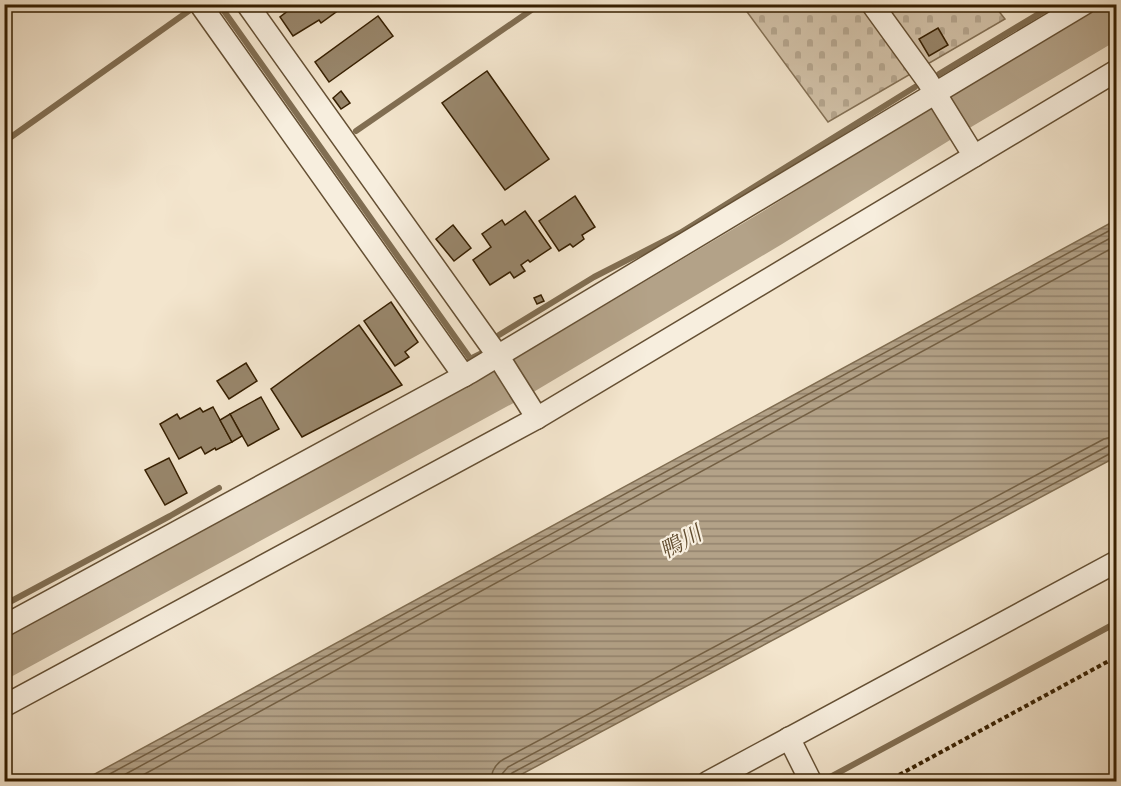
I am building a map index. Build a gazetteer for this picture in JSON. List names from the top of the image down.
{
  "water": ["鴨川"]
}
